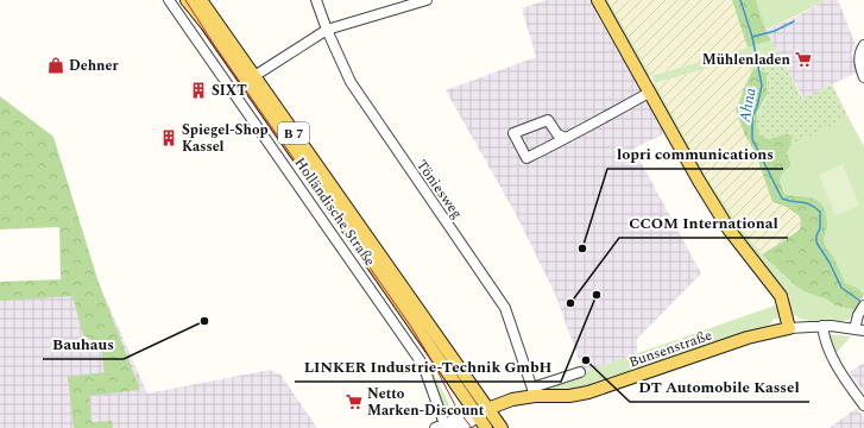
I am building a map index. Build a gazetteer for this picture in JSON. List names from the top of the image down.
{
  "streets": {
    "main road": ["B 7", "Holländische Straße", "Bunsenstraße"],
    "street": ["Töniesweg"]
  },
  "crossings": [
    ["Töniesweg", "Bunsenstraße"],
    ["Holländische Straße", "Bunsenstraße"]
  ],
  "water": ["Ahna"],
  "places": {
    "supermarket": ["Mühlenladen", "Netto Marken-Discount"],
    "shop": ["Dehner"],
    "building": ["SIXT", "Spiegel-Shop Kassel"],
    "other": [
      "lopri communications",
      "LINKER Industrie-Technik GmbH",
      "CCOM International",
      "Bauhaus",
      "DT Automobile Kassel"
    ]
  }
}
